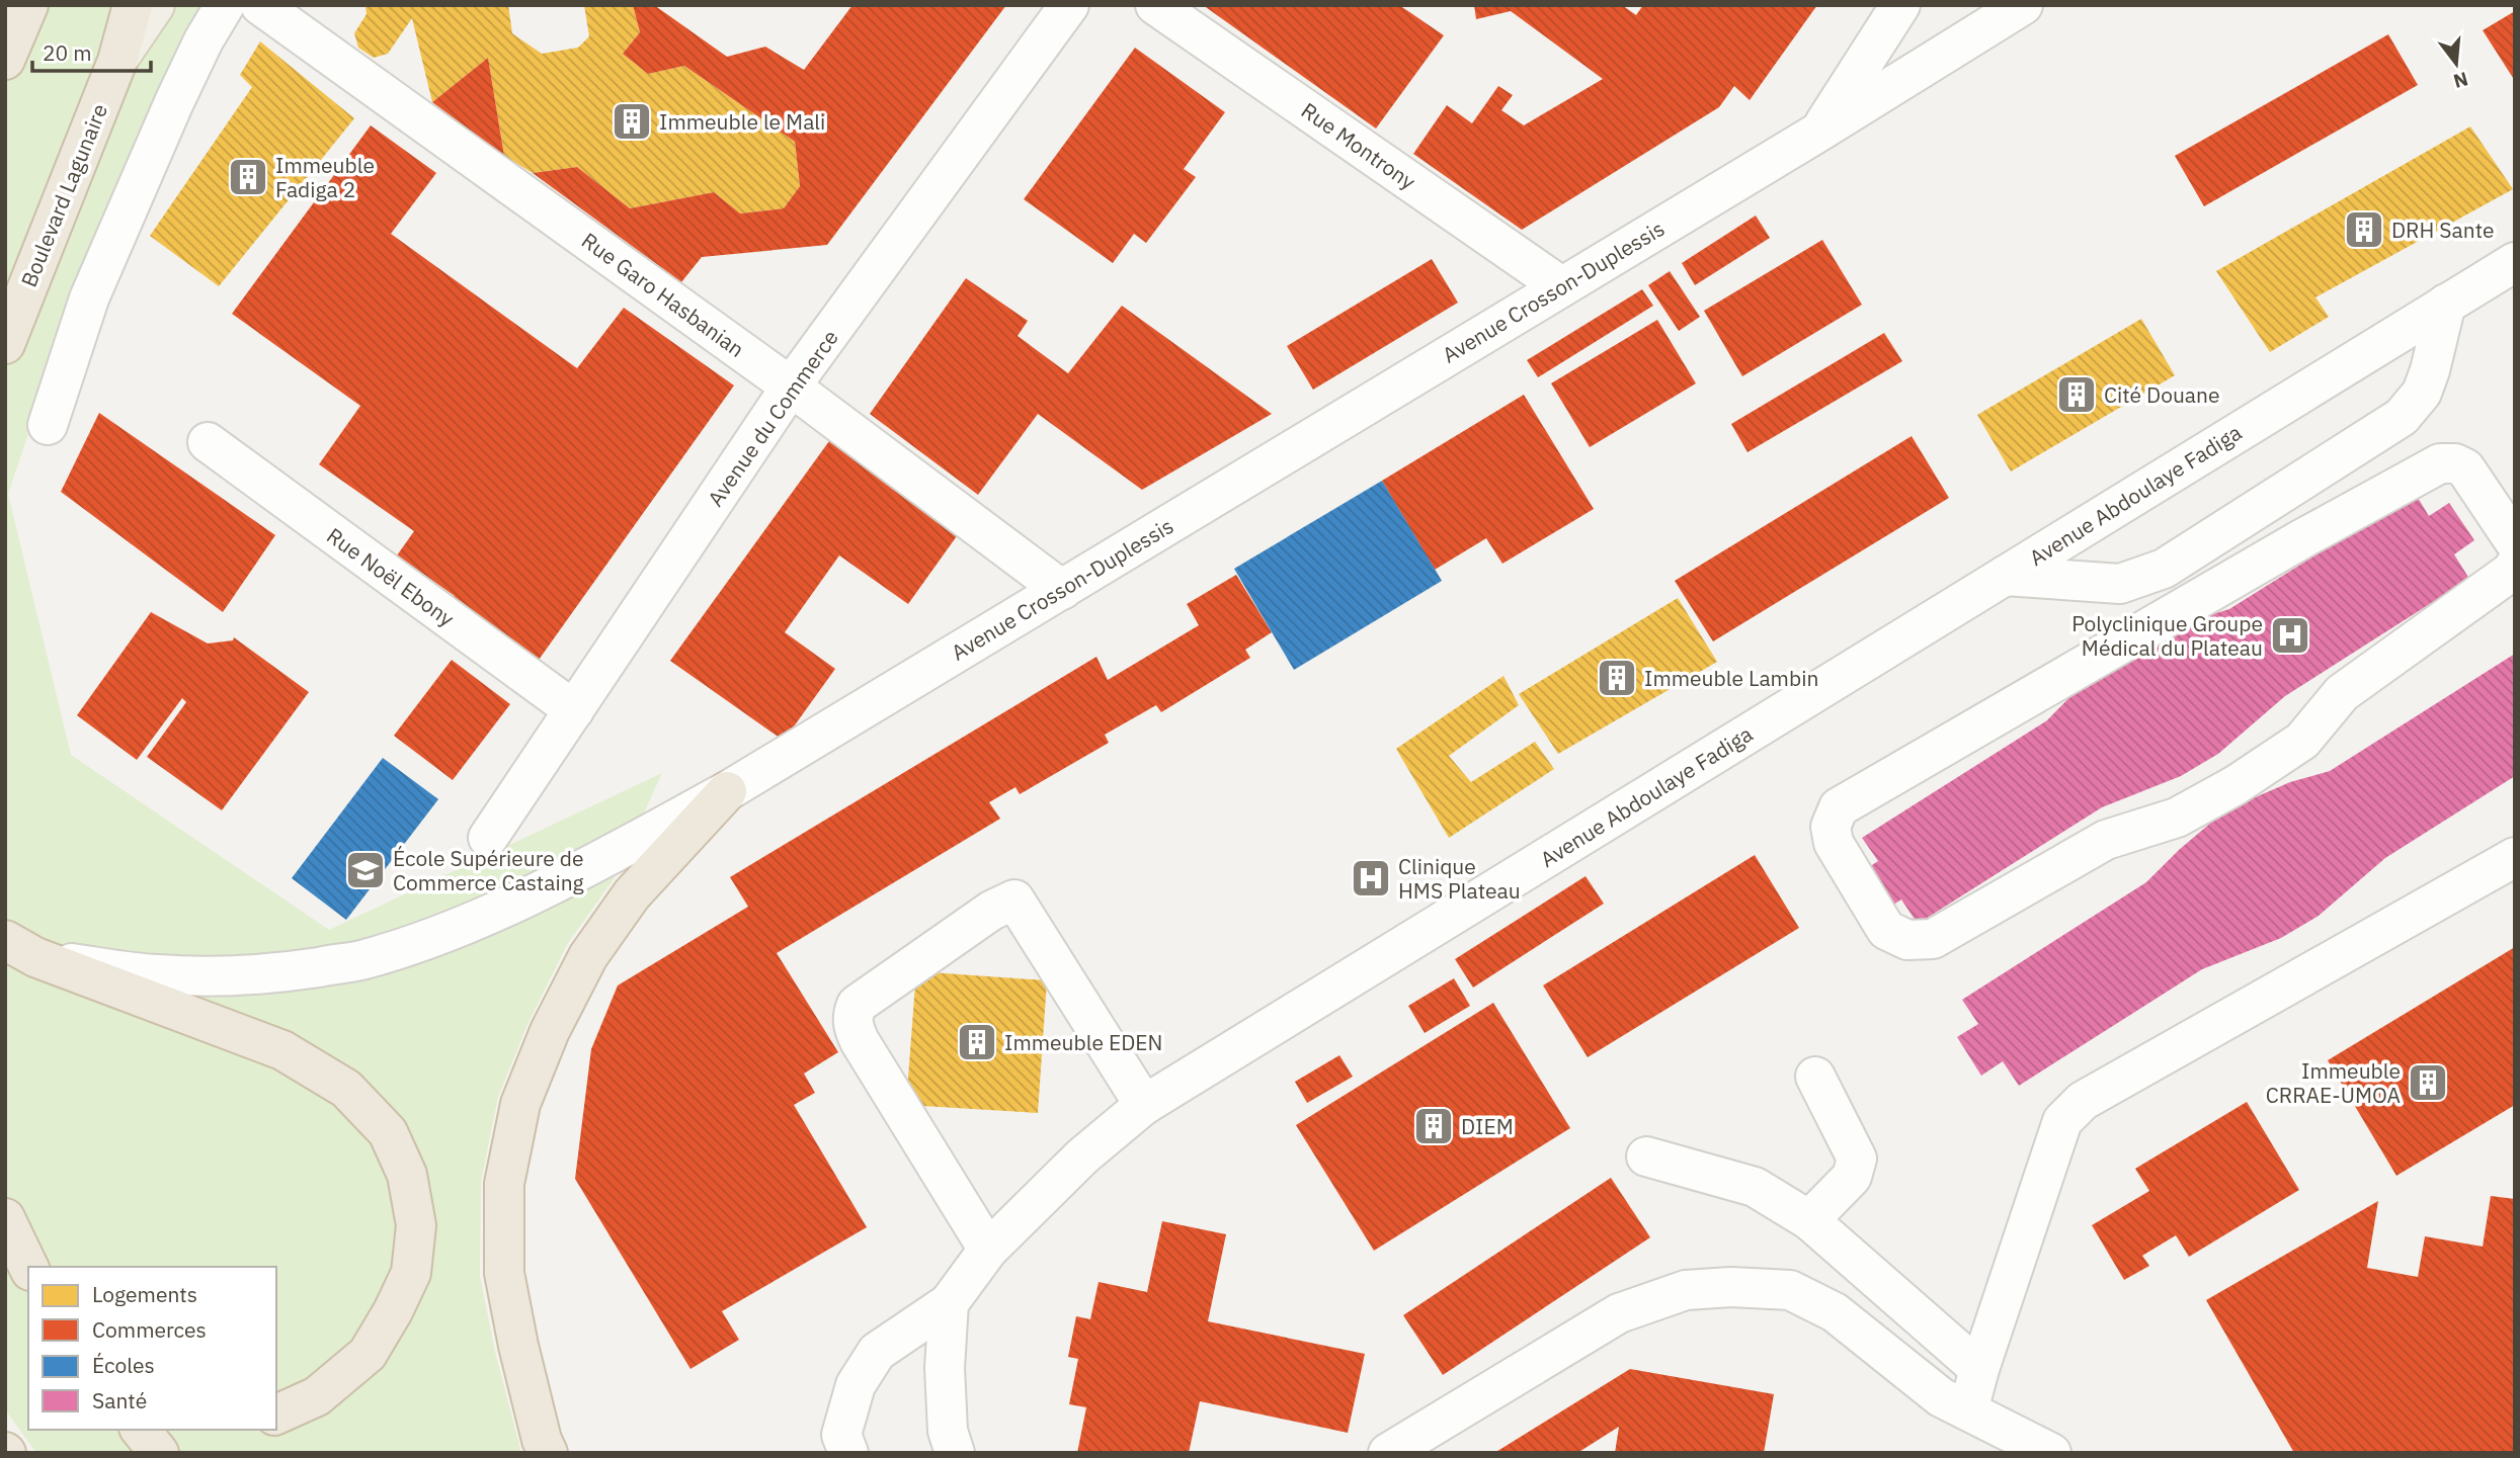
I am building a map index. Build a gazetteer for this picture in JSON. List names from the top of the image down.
{
  "streets": {
    "highway": ["Boulevard Lagunaire"],
    "street": [
      "Rue Montrony",
      "Avenue Crosson-Duplessis",
      "Rue Garo Hasbanian",
      "Avenue du Commerce",
      "Avenue Abdoulaye Fadiga",
      "Rue Noël Ebony"
    ]
  },
  "crossings": [
    ["Rue Montrony", "Avenue Crosson-Duplessis"],
    ["Avenue Crosson-Duplessis", "Rue Garo Hasbanian"],
    ["Rue Garo Hasbanian", "Avenue du Commerce"],
    ["Avenue du Commerce", "Rue Noël Ebony"]
  ],
  "places": {
    "building": [
      "Immeuble le Mali",
      "Immeuble Fadiga 2",
      "DRH Sante",
      "Cité Douane",
      "Immeuble Lambin",
      "Immeuble EDEN",
      "Immeuble CRRAE-UMOA",
      "DIEM"
    ],
    "hospital": ["Polyclinique Groupe Médical du Plateau", "Clinique HMS Plateau"],
    "school or university": ["École Supérieure de Commerce Castaing"]
  },
  "legend": [
    "Logements",
    "Commerces",
    "Écoles",
    "Santé"
  ],
  "scale_bar": "20 m",
  "north": "bottom"
}
